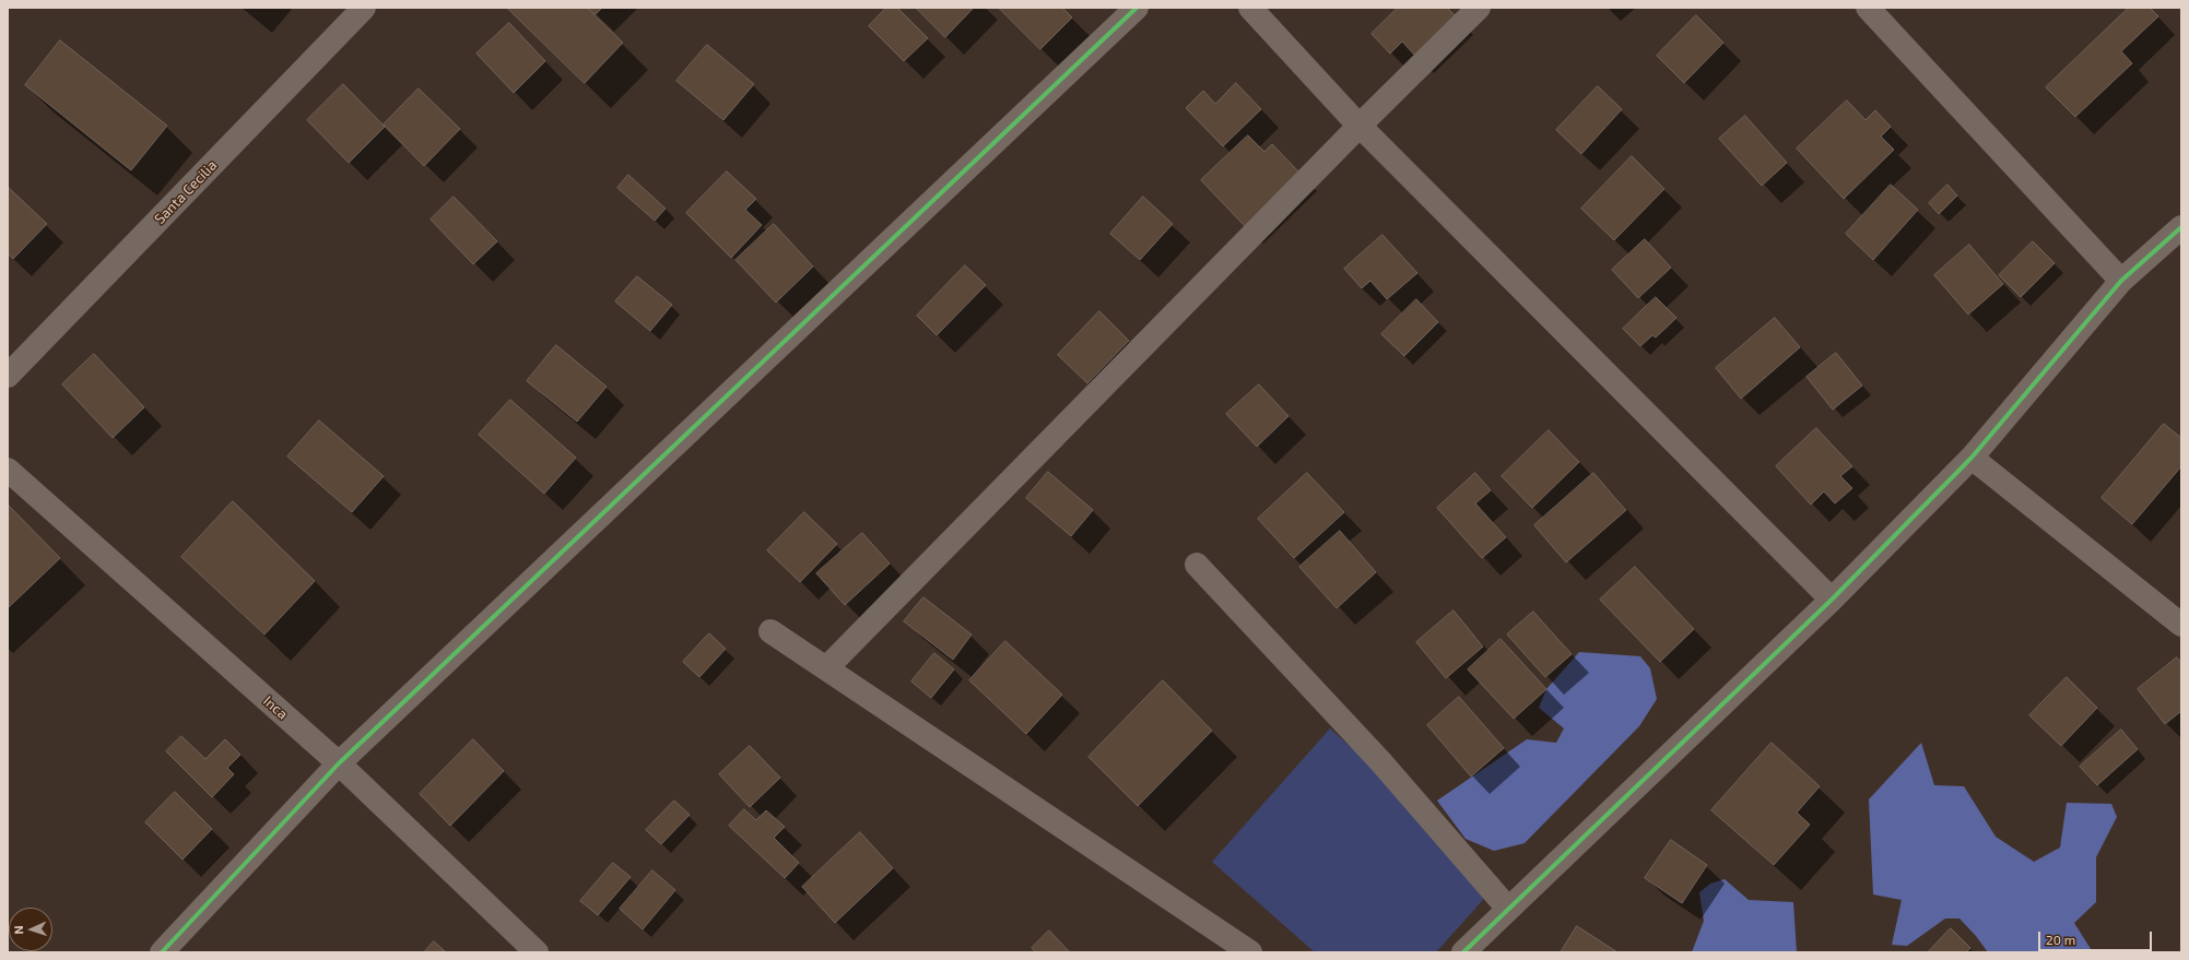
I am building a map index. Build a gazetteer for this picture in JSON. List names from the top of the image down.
{
  "streets": {
    "street": ["Santa Cecilia", "Inca"]
  },
  "scale_bar": "20 m",
  "north": "left"
}
